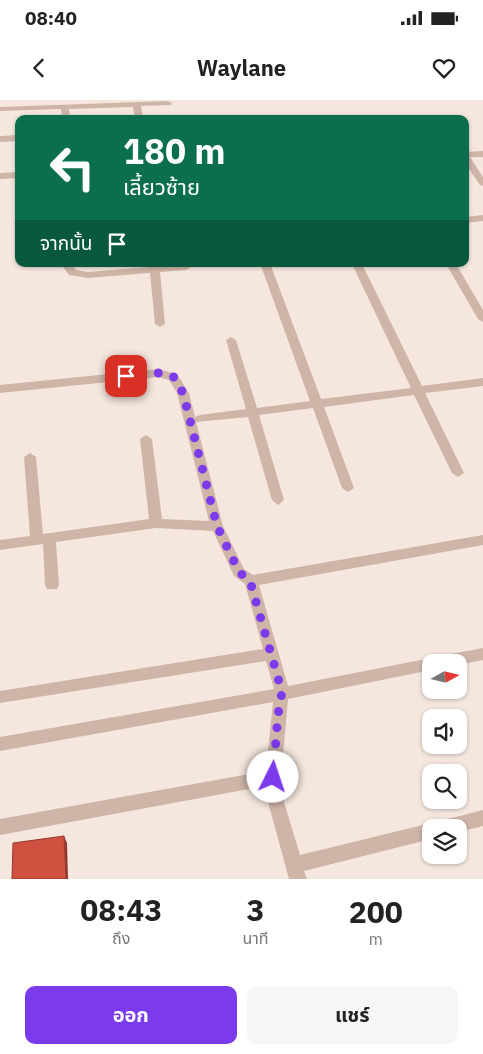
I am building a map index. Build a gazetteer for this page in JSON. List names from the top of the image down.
{
  "north": "right",
  "page": {
    "status": "08:40",
    "header": "Waylane",
    "turn": ["180 m", "เลี้ยวซ้าย"],
    "then": "จากนั้น",
    "eta": [
      "08:43",
      "ถึง",
      "3",
      "นาที",
      "200",
      "m"
    ],
    "buttons": ["ออก", "แชร์"]
  }
}
